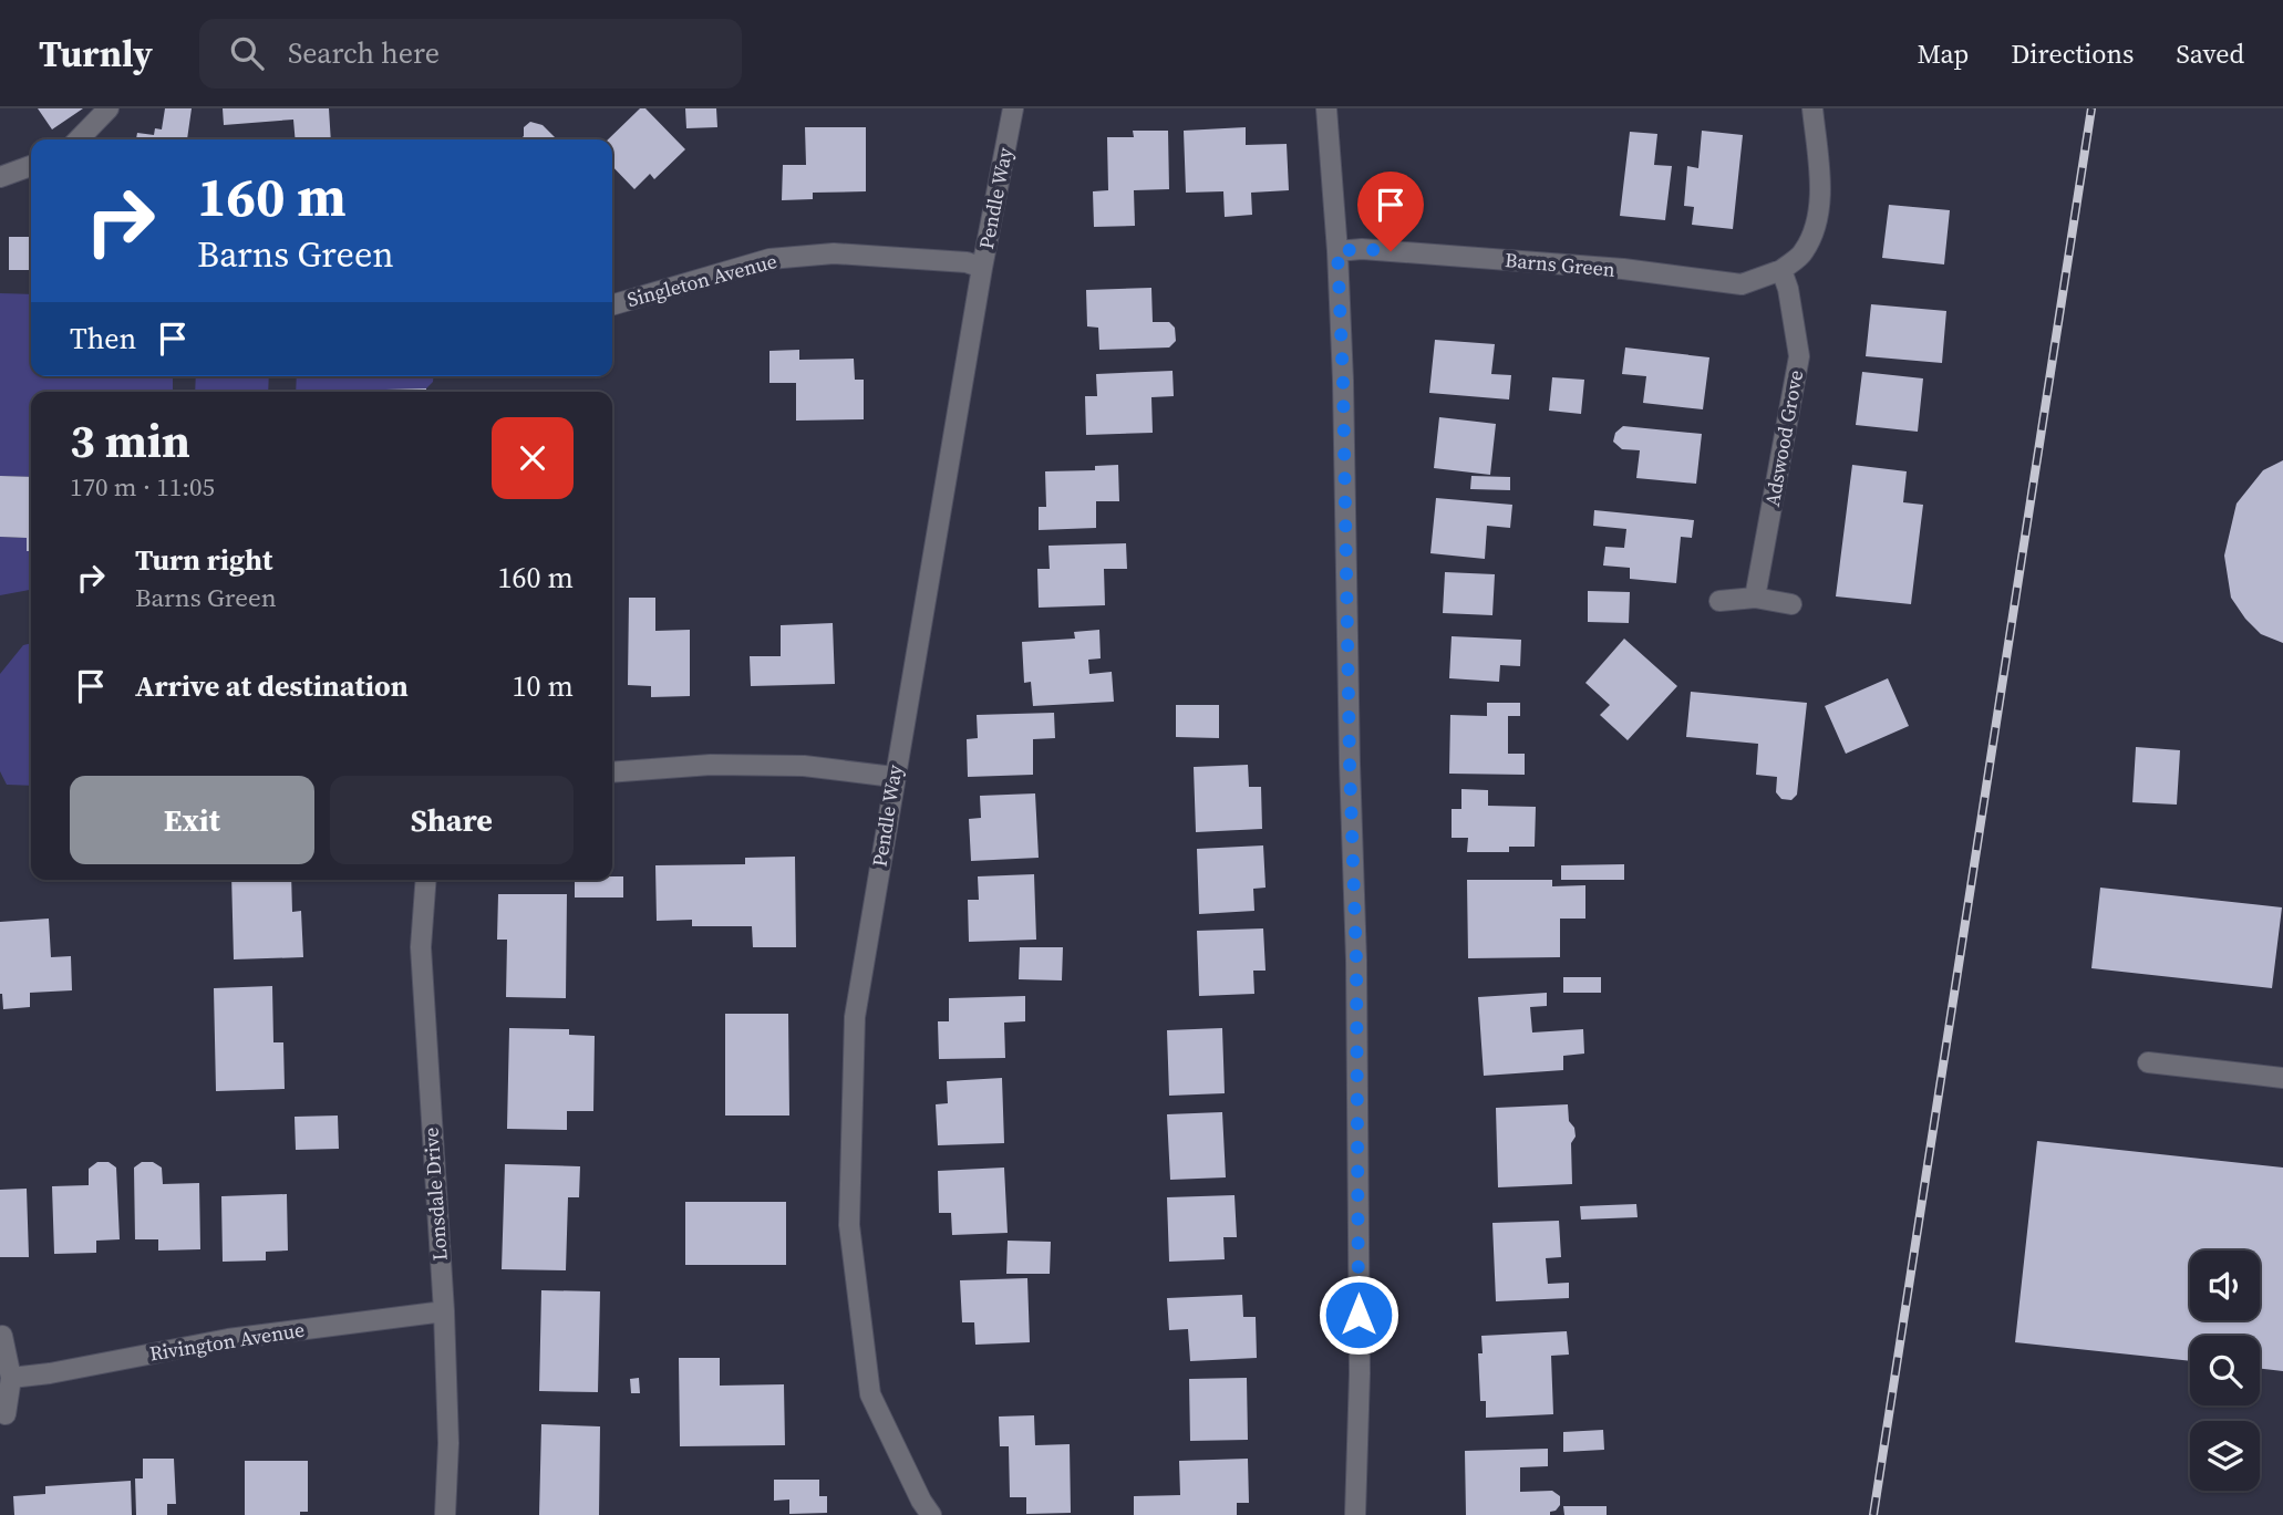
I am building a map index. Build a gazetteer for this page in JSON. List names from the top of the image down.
{
  "streets": {
    "street": [
      "Pendle Way",
      "Barns Green",
      "Singleton Avenue",
      "Adswood Grove",
      "Lonsdale Drive",
      "Rivington Avenue"
    ]
  },
  "crossings": [
    ["Pendle Way", "Singleton Avenue"],
    ["Barns Green", "Adswood Grove"],
    ["Lonsdale Drive", "Rivington Avenue"]
  ],
  "page": {
    "header": "Turnly",
    "search": "Search here",
    "nav": ["Map", "Directions", "Saved"],
    "turn": ["160 m", "Barns Green"],
    "then": "Then",
    "heading": ["3 min", "170 m · 11:05"],
    "list": [
      {
        "name": "Turn right",
        "note": "Barns Green",
        "value": "160 m"
      },
      {
        "name": "Arrive at destination",
        "value": "10 m"
      }
    ],
    "buttons": ["Exit", "Share"]
  }
}
